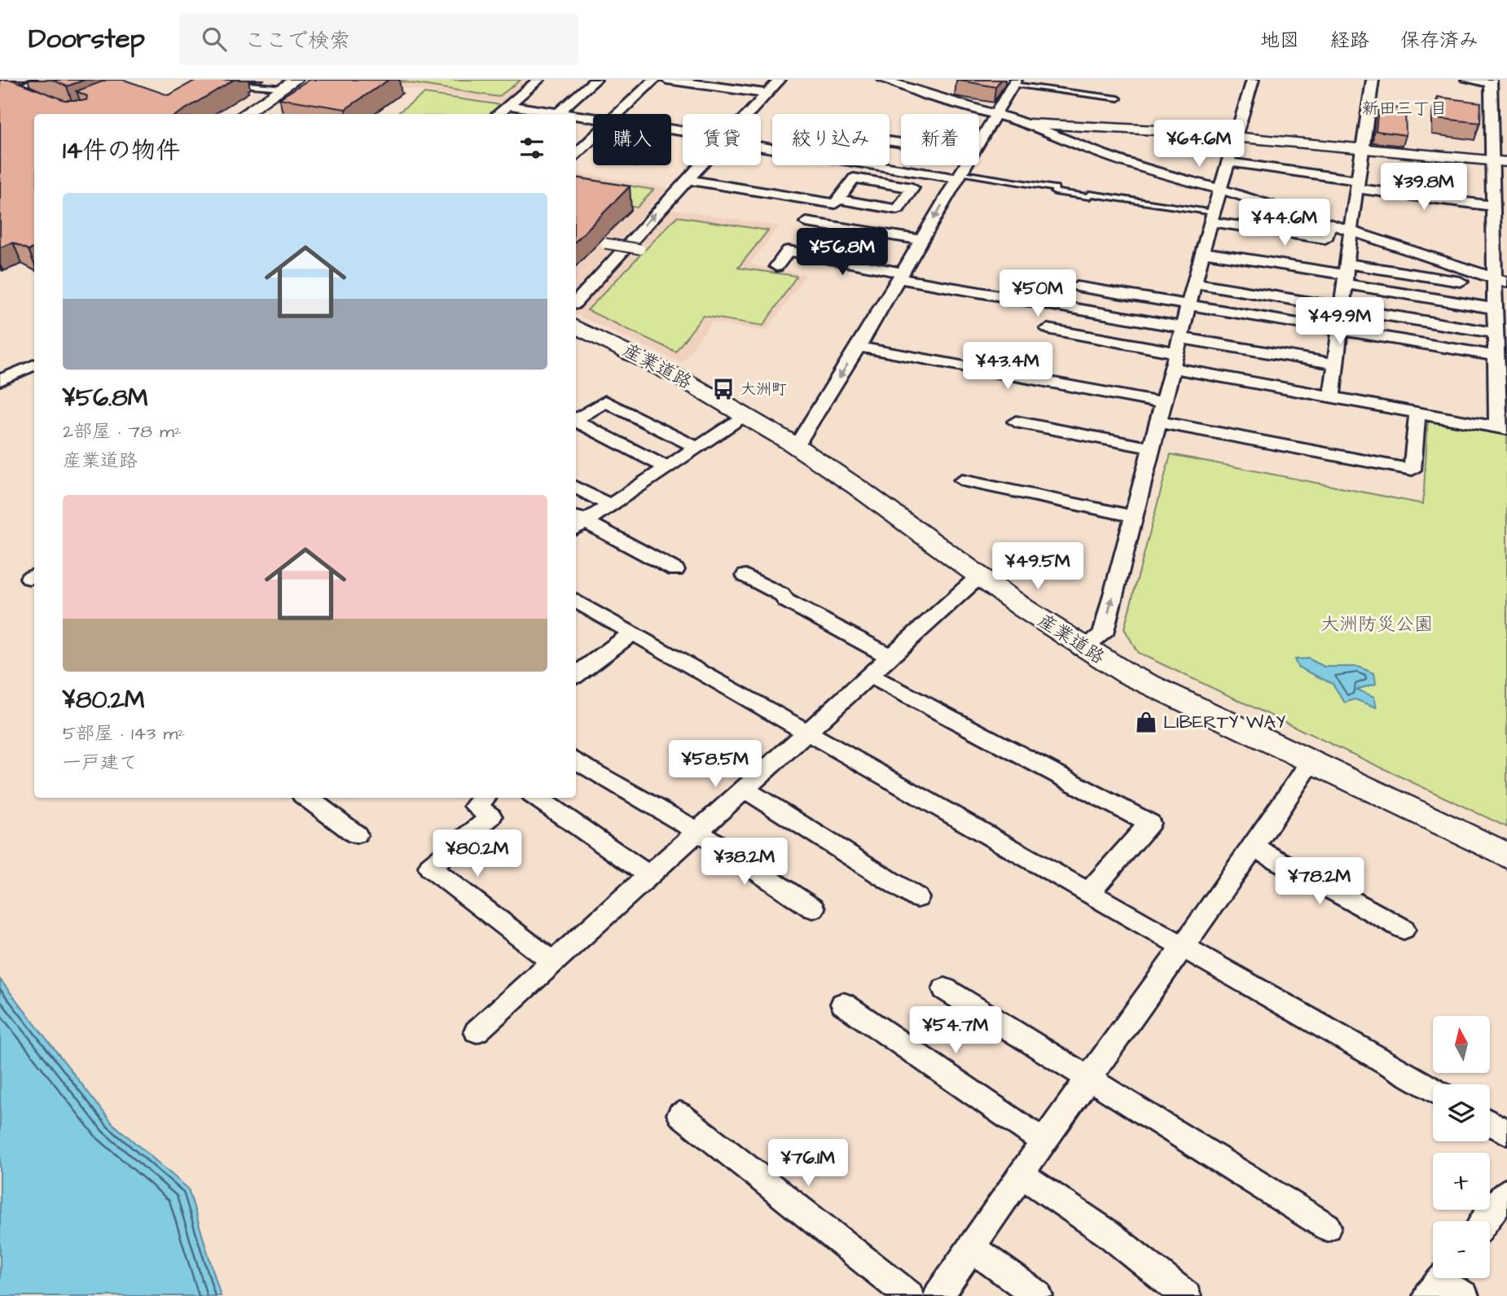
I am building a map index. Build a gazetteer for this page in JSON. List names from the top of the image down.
{
  "streets": {
    "main road": ["産業道路"]
  },
  "districts": ["新田三丁目"],
  "parks": ["大洲防災公園"],
  "places": {
    "bus stop": ["大洲町"],
    "shop": ["LIBERTY WAY"]
  },
  "north": "top",
  "page": {
    "header": "Doorstep",
    "search": "ここで検索",
    "nav": ["地図", "経路", "保存済み"],
    "chip": [
      "購入",
      "賃貸",
      "絞り込み",
      "新着"
    ],
    "heading": "14件の物件",
    "price": [
      "¥64.6M",
      "¥39.8M",
      "¥44.6M",
      "¥56.8M",
      "¥50M",
      "¥49.9M",
      "¥43.4M",
      "¥49.5M",
      "¥58.5M",
      "¥80.2M",
      "¥38.2M",
      "¥78.2M",
      "¥54.7M",
      "¥76.1M"
    ],
    "list": [
      {
        "name": "¥56.8M",
        "note": "2部屋 · 78 m² · 産業道路"
      },
      {
        "name": "¥80.2M",
        "note": "5部屋 · 143 m² · 一戸建て"
      }
    ],
    "map_buttons": ["+", "−"]
  }
}
